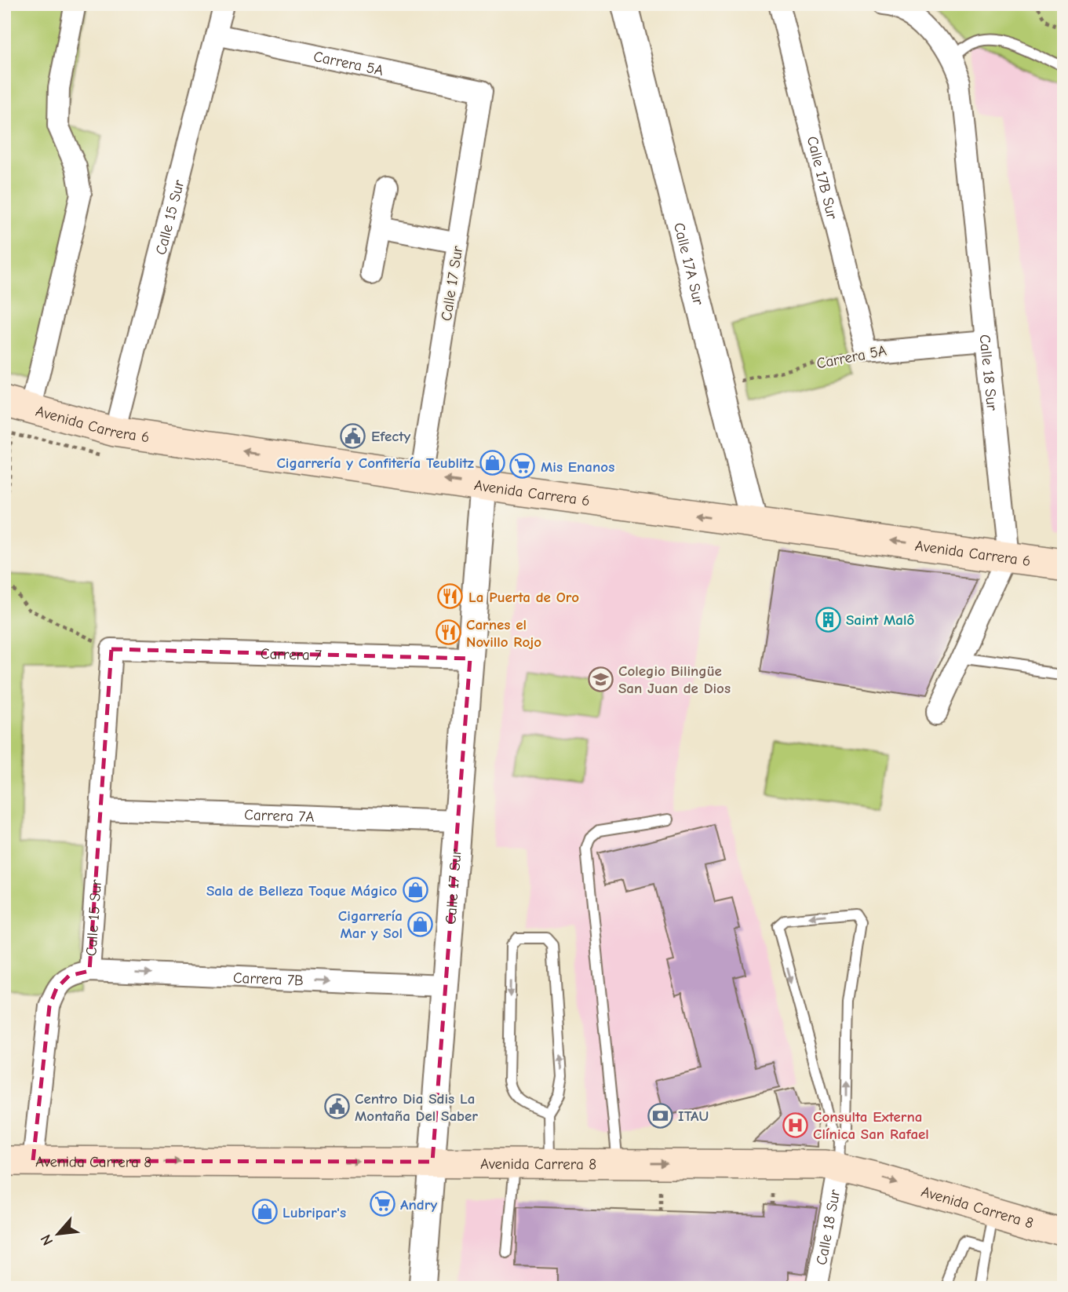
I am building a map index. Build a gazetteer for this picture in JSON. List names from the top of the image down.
{
  "streets": {
    "main road": ["Avenida Carrera 6", "Avenida Carrera 8"],
    "street": [
      "Carrera 5A",
      "Calle 17B Sur",
      "Calle 15 Sur",
      "Calle 17A Sur",
      "Calle 17 Sur",
      "Calle 18 Sur",
      "Carrera 7",
      "Carrera 7A",
      "Carrera 7B"
    ]
  },
  "crossings": [
    ["Carrera 5A", "Calle 17B Sur"],
    ["Carrera 5A", "Calle 15 Sur"],
    ["Carrera 5A", "Calle 17A Sur"],
    ["Carrera 5A", "Calle 17 Sur"],
    ["Carrera 5A", "Calle 18 Sur"],
    ["Calle 15 Sur", "Avenida Carrera 6"],
    ["Calle 15 Sur", "Carrera 7"],
    ["Calle 15 Sur", "Carrera 7A"],
    ["Calle 15 Sur", "Carrera 7B"],
    ["Calle 15 Sur", "Avenida Carrera 8"],
    ["Calle 17A Sur", "Avenida Carrera 6"],
    ["Calle 17 Sur", "Avenida Carrera 6"],
    ["Calle 17 Sur", "Carrera 7"],
    ["Calle 17 Sur", "Carrera 7A"],
    ["Calle 17 Sur", "Carrera 7B"],
    ["Calle 17 Sur", "Avenida Carrera 8"],
    ["Calle 18 Sur", "Avenida Carrera 6"],
    ["Calle 18 Sur", "Avenida Carrera 8"]
  ],
  "one_way": ["Avenida Carrera 6", "Carrera 7B", "Avenida Carrera 8"],
  "places": {
    "public building": ["Efecty", "Centro Dia Sdis La Montaña Del Saber"],
    "shop": [
      "Cigarrería y Confitería Teublitz",
      "Sala de Belleza Toque Mágico",
      "Cigarrería Mar y Sol",
      "Lubripar's"
    ],
    "supermarket": ["Mis Enanos", "Andry"],
    "restaurant": ["La Puerta de Oro", "Carnes el Novillo Rojo"],
    "building": ["Saint Malô"],
    "school or university": ["Colegio Bilingüe San Juan de Dios"],
    "bank": ["ITAU"],
    "hospital": ["Consulta Externa Clínica San Rafael"]
  },
  "north": "bottom left"
}
